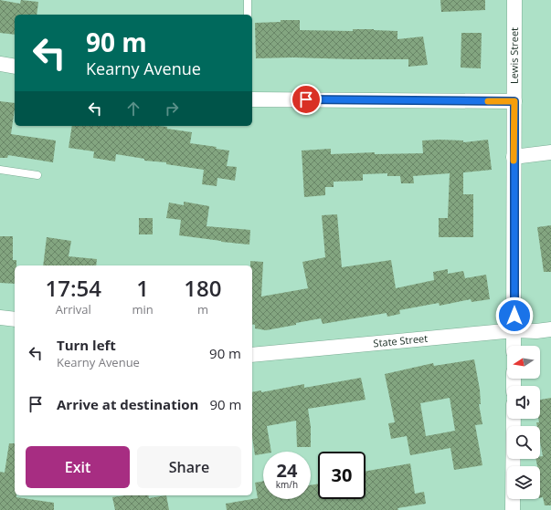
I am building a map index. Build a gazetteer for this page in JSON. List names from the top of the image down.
{
  "streets": {
    "street": ["Lewis Street", "State Street"]
  },
  "crossings": [
    ["Lewis Street", "State Street"]
  ],
  "north": "left",
  "page": {
    "turn": ["90 m", "Kearny Avenue"],
    "eta": [
      "17:54",
      "Arrival",
      "1",
      "min",
      "180",
      "m"
    ],
    "list": [
      {
        "name": "Turn left",
        "note": "Kearny Avenue",
        "value": "90 m"
      },
      {
        "name": "Arrive at destination",
        "value": "90 m"
      }
    ],
    "buttons": ["Exit", "Share"],
    "speed": "24 km/h",
    "limit": "30"
  }
}
